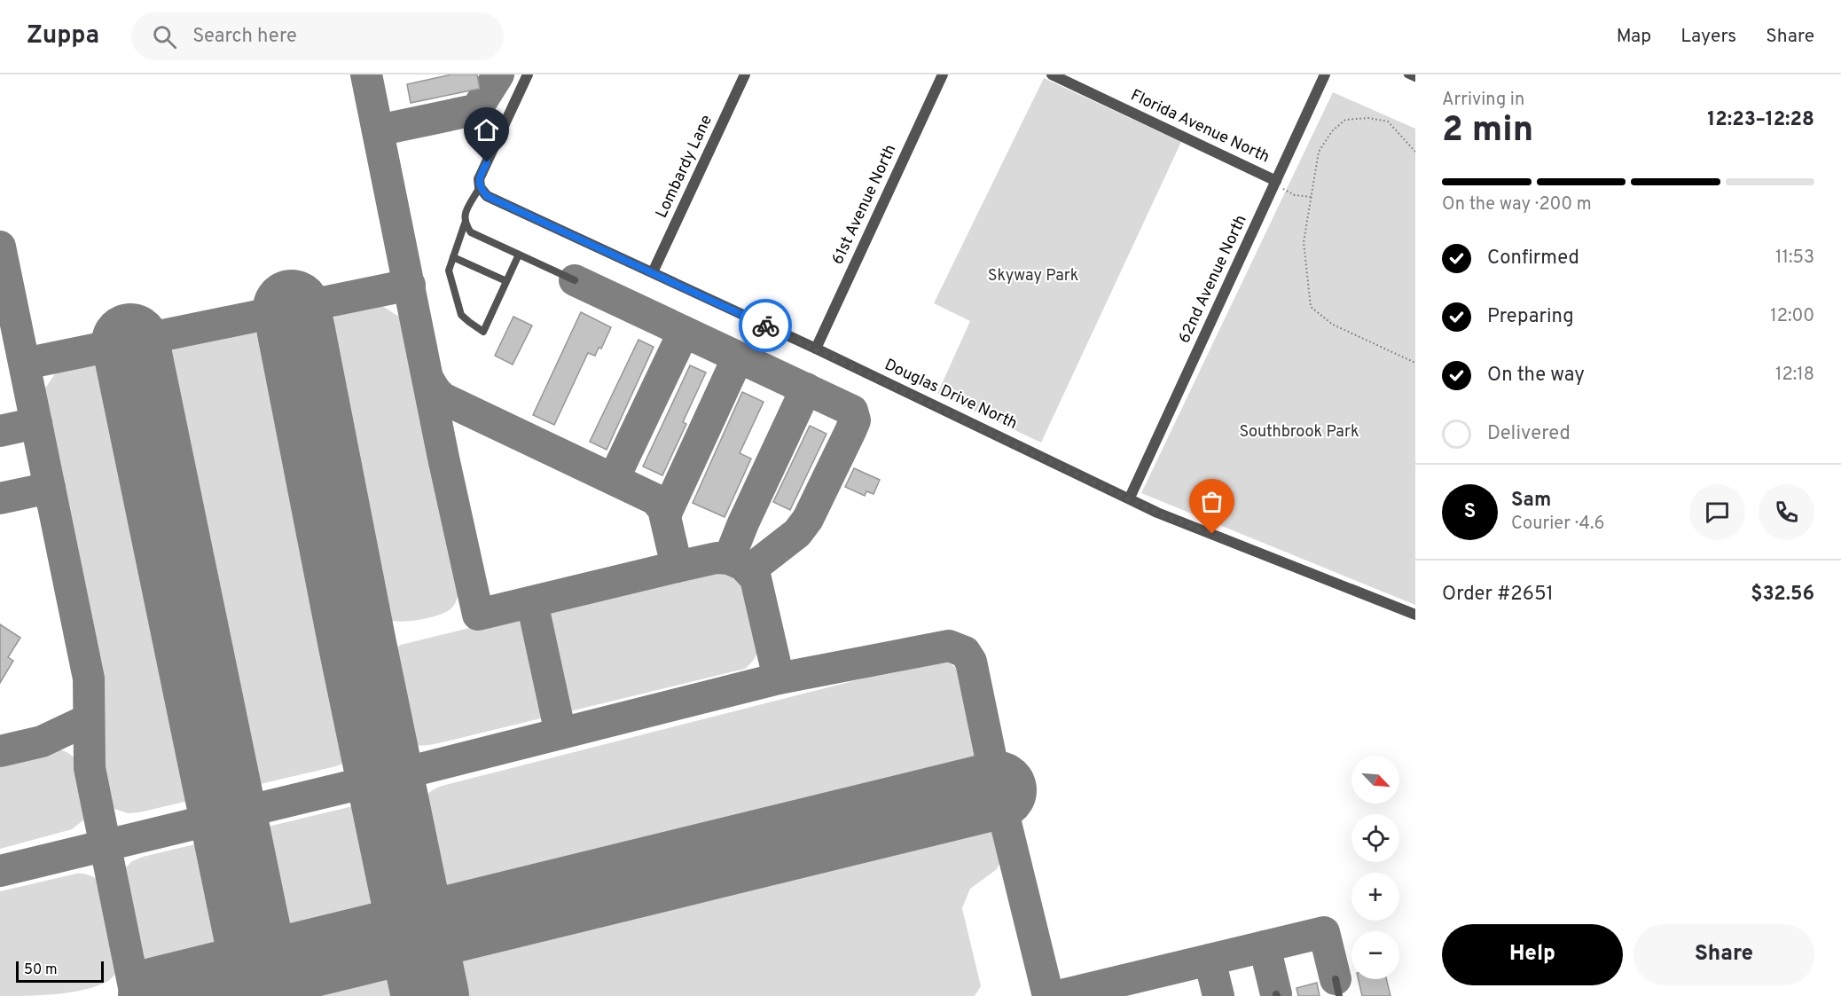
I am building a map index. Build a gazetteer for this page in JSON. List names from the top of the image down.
{
  "streets": {
    "street": [
      "Florida Avenue North",
      "Lombardy Lane",
      "61st Avenue North",
      "62nd Avenue North",
      "Douglas Drive North"
    ]
  },
  "crossings": [
    ["Florida Avenue North", "62nd Avenue North"],
    ["Lombardy Lane", "Douglas Drive North"],
    ["61st Avenue North", "Douglas Drive North"],
    ["62nd Avenue North", "Douglas Drive North"]
  ],
  "parks": ["Skyway Park", "Southbrook Park"],
  "scale_bar": "50 m",
  "north": "bottom right",
  "page": {
    "header": "Zuppa",
    "search": "Search here",
    "nav": ["Map", "Layers", "Share"],
    "heading": ["2 min", "Arriving in", "12:23–12:28"],
    "panel": [
      "Sam",
      "Courier · 4.6",
      "Order #2651",
      "$32.56"
    ],
    "bar": "On the way · 200 m",
    "list": [
      ["Confirmed", "11:53"],
      ["Preparing", "12:00"],
      ["On the way", "12:18"],
      "Delivered"
    ],
    "round": "S",
    "map_buttons": ["+", "−"],
    "buttons": ["Help", "Share"],
    "scale": "50 m"
  }
}
